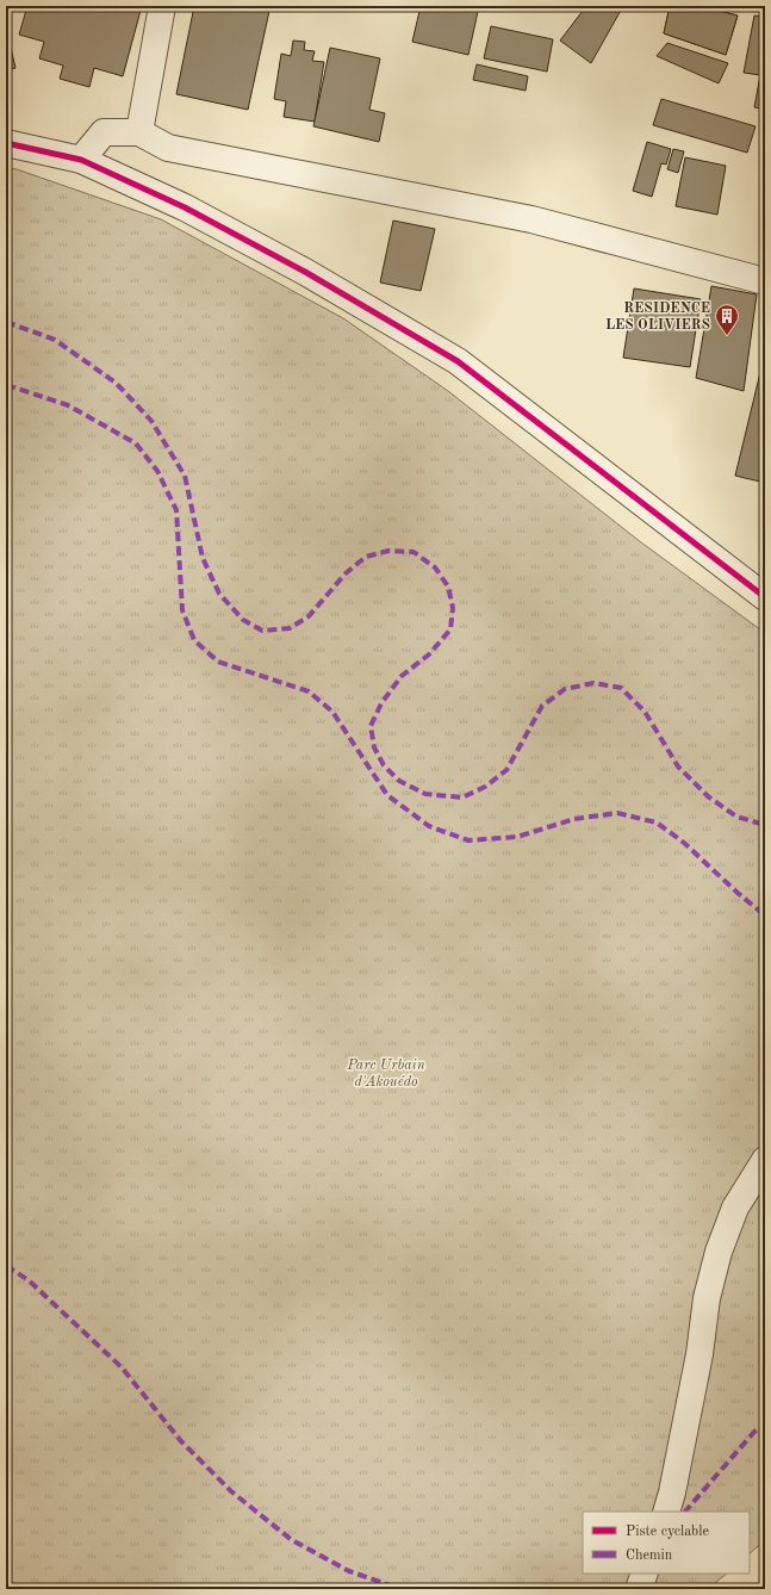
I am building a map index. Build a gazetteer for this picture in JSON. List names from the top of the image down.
{
  "parks": ["Parc Urbain d'Akouédo"],
  "places": {
    "building": ["RESIDENCE LES OLIVIERS"]
  },
  "legend": ["Piste cyclable", "Chemin"]
}
